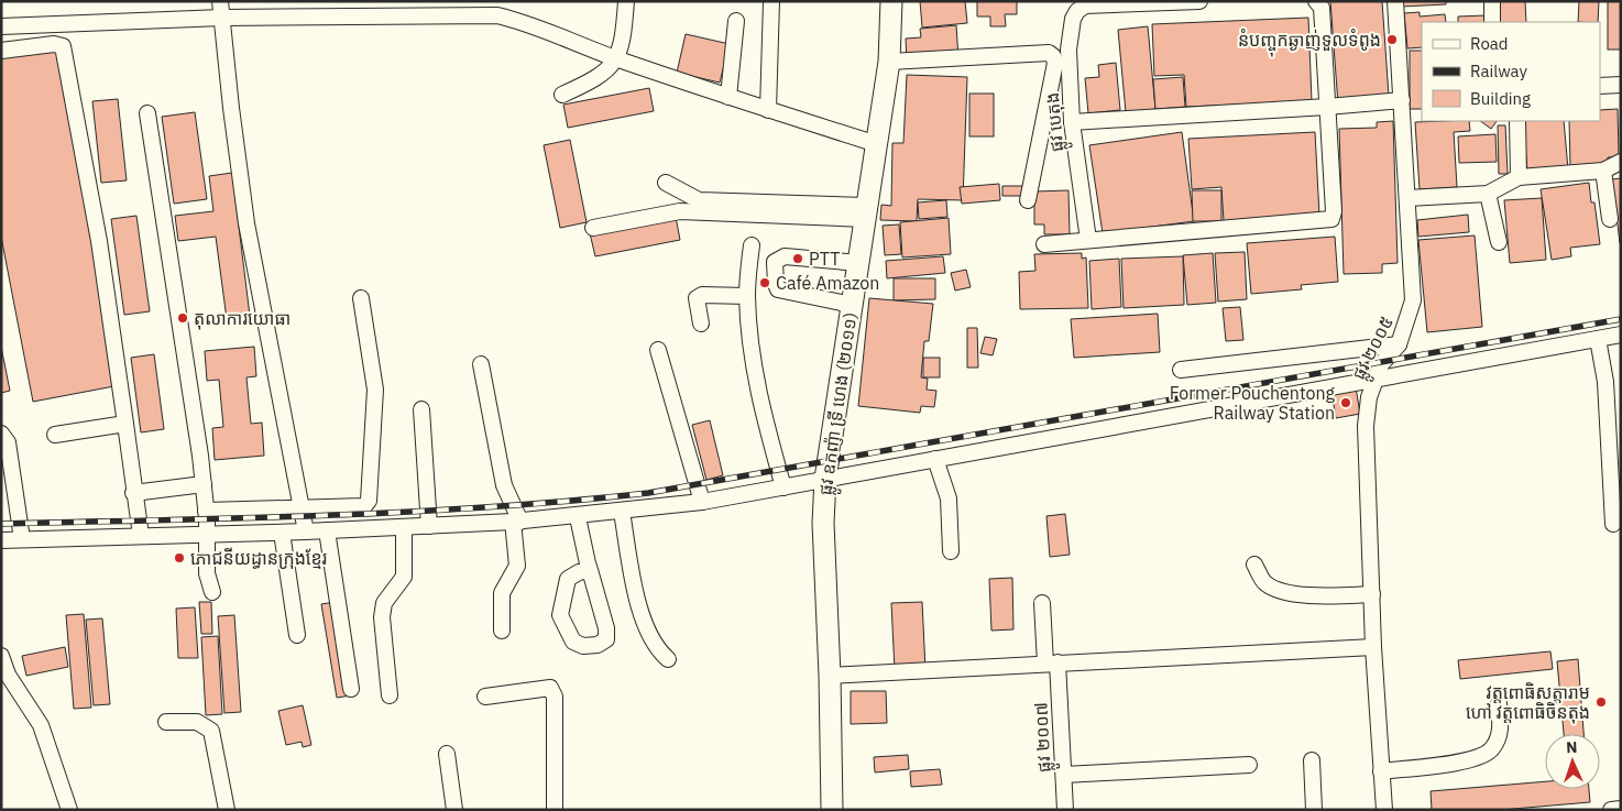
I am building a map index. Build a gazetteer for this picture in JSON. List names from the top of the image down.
{
  "streets": {
    "main road": ["ផ្លូវ ឧកញ៉ា ទ្រី ហេង (២០១១)"],
    "street": ["ផ្លូវ បេតុង", "ផ្លូវ ២០០៥", "ផ្លូវ ២០០៧"]
  },
  "places": [
    "នំបញ្ចុកឆ្ងាញ់ទួលទំពូង",
    "PTT",
    "Café Amazon",
    "តុលាការយោធា",
    "Former Pouchentong Railway Station",
    "ភោជនីយដ្ធានក្រុងខ្មែរ",
    "វត្តពោធិសត្តារាម ហៅ វត្តពោធិចិនតុង"
  ],
  "legend": ["Road", "Railway", "Building"],
  "north": "top"
}
